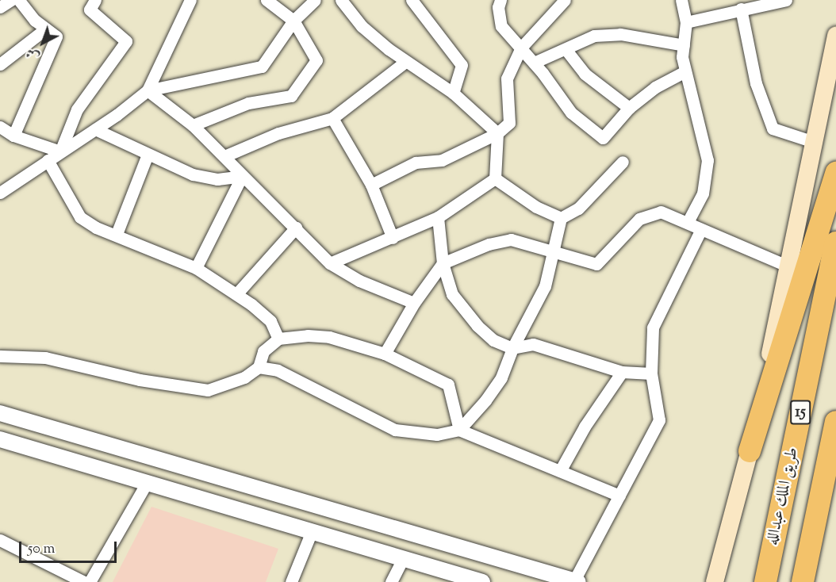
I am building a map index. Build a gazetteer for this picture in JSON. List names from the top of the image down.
{
  "streets": {
    "highway": ["15", "طريق الملك عبدالله"]
  },
  "scale_bar": "50 m",
  "north": "bottom left"
}
